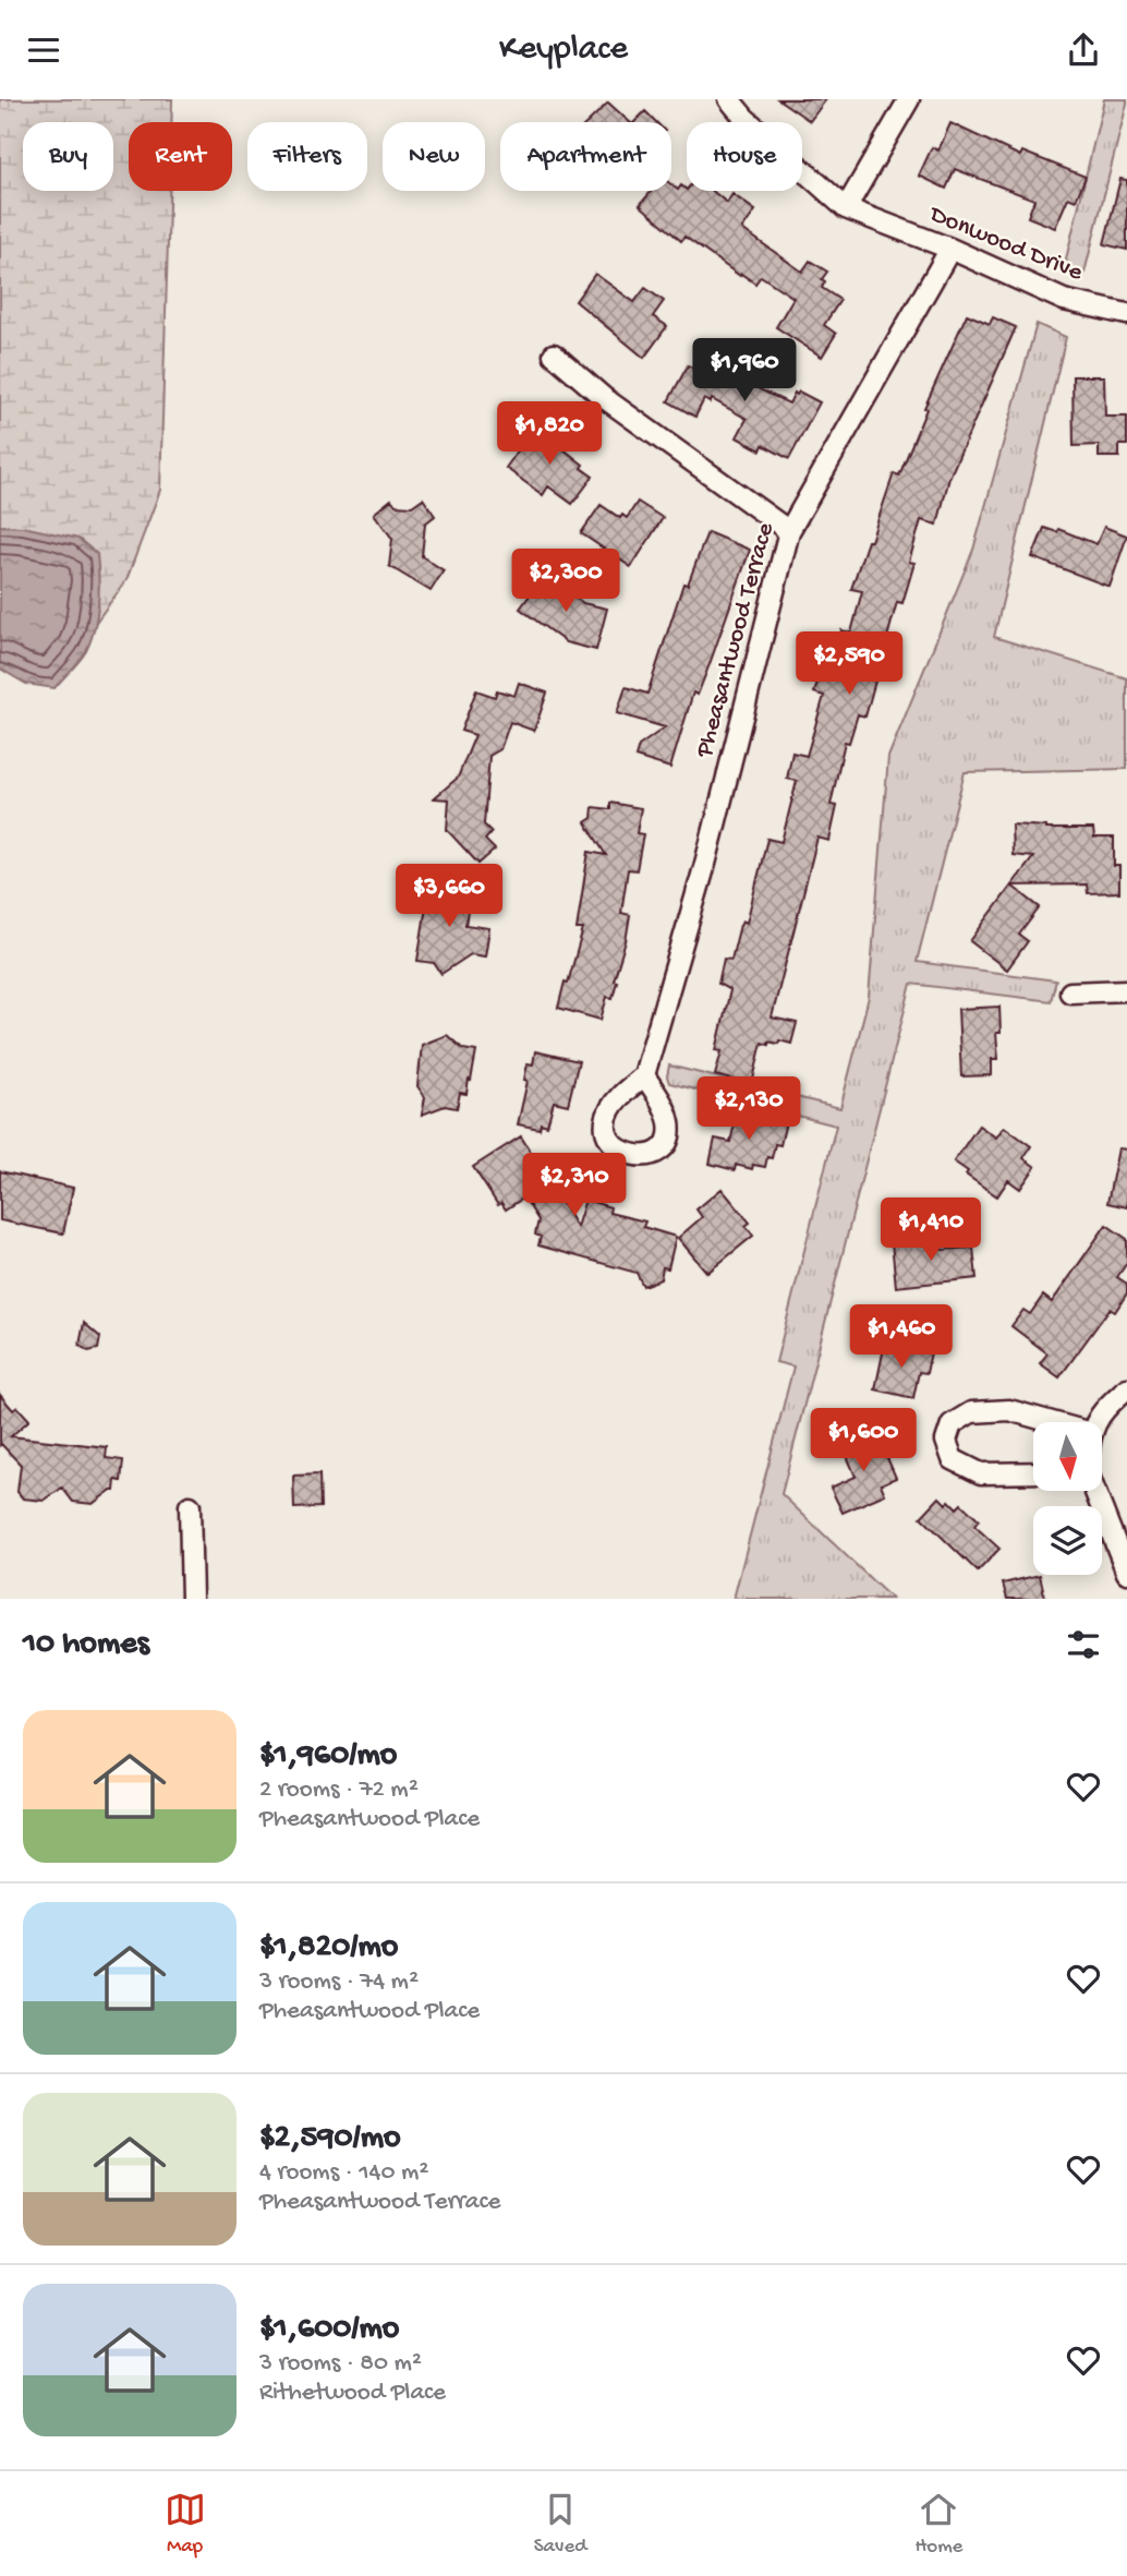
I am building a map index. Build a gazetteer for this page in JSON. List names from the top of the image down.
{
  "streets": {
    "street": ["Donwood Drive", "Pheasantwood Terrace"]
  },
  "crossings": [
    ["Donwood Drive", "Pheasantwood Terrace"]
  ],
  "north": "bottom",
  "page": {
    "header": "Keyplace",
    "chip": [
      "Buy",
      "Rent",
      "Filters",
      "New",
      "Apartment",
      "House"
    ],
    "price": [
      "$1,960",
      "$1,820",
      "$2,300",
      "$2,590",
      "$3,660",
      "$2,130",
      "$2,310",
      "$1,410",
      "$1,460",
      "$1,600"
    ],
    "heading": "10 homes",
    "list": [
      {
        "name": "$1,960/mo",
        "note": "2 rooms · 72 m² · Pheasantwood Place"
      },
      {
        "name": "$1,820/mo",
        "note": "3 rooms · 74 m² · Pheasantwood Place"
      },
      {
        "name": "$2,590/mo",
        "note": "4 rooms · 140 m² · Pheasantwood Terrace"
      },
      {
        "name": "$1,600/mo",
        "note": "3 rooms · 80 m² · Rithetwood Place"
      }
    ],
    "tabs": ["Map", "Saved", "Home"]
  }
}
